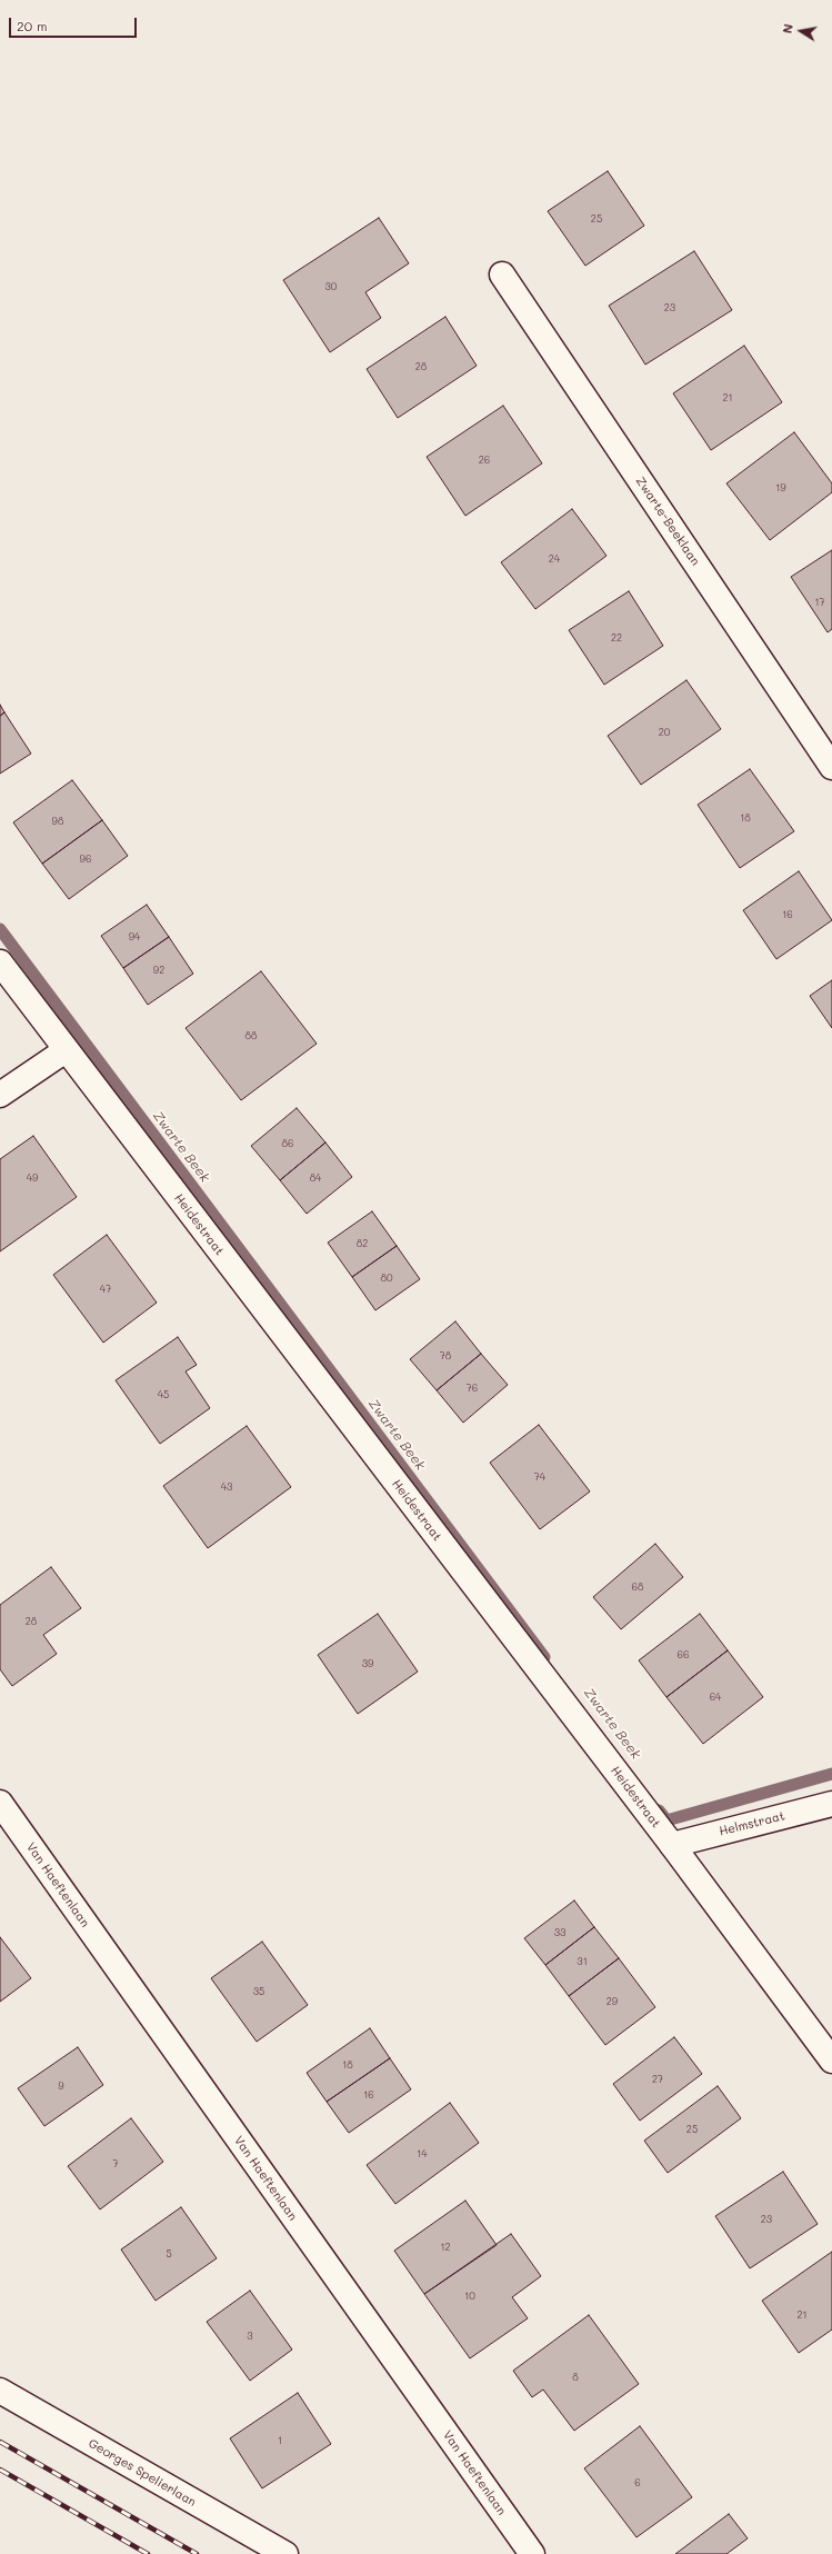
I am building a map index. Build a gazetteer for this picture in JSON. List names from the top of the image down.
{
  "streets": {
    "street": [
      "Zwarte-Beeklaan",
      "Heidestraat",
      "Helmstraat",
      "Van Haeftenlaan",
      "Georges Spelierlaan"
    ]
  },
  "crossings": [
    ["Heidestraat", "Helmstraat"]
  ],
  "water": ["Zwarte Beek"],
  "house_numbers": [
    "25",
    "30",
    "23",
    "28",
    "21",
    "26",
    "19",
    "24",
    "17",
    "22",
    "20",
    "18",
    "98",
    "96",
    "16",
    "94",
    "92",
    "88",
    "86",
    "49",
    "84",
    "82",
    "80",
    "47",
    "78",
    "76",
    "45",
    "74",
    "43",
    "68",
    "28",
    "66",
    "39",
    "64",
    "33",
    "31",
    "35",
    "29",
    "18",
    "27",
    "9",
    "16",
    "25",
    "14",
    "7",
    "23",
    "12",
    "5",
    "10",
    "21",
    "3",
    "8",
    "1",
    "6"
  ],
  "scale_bar": "20 m",
  "north": "left"
}
